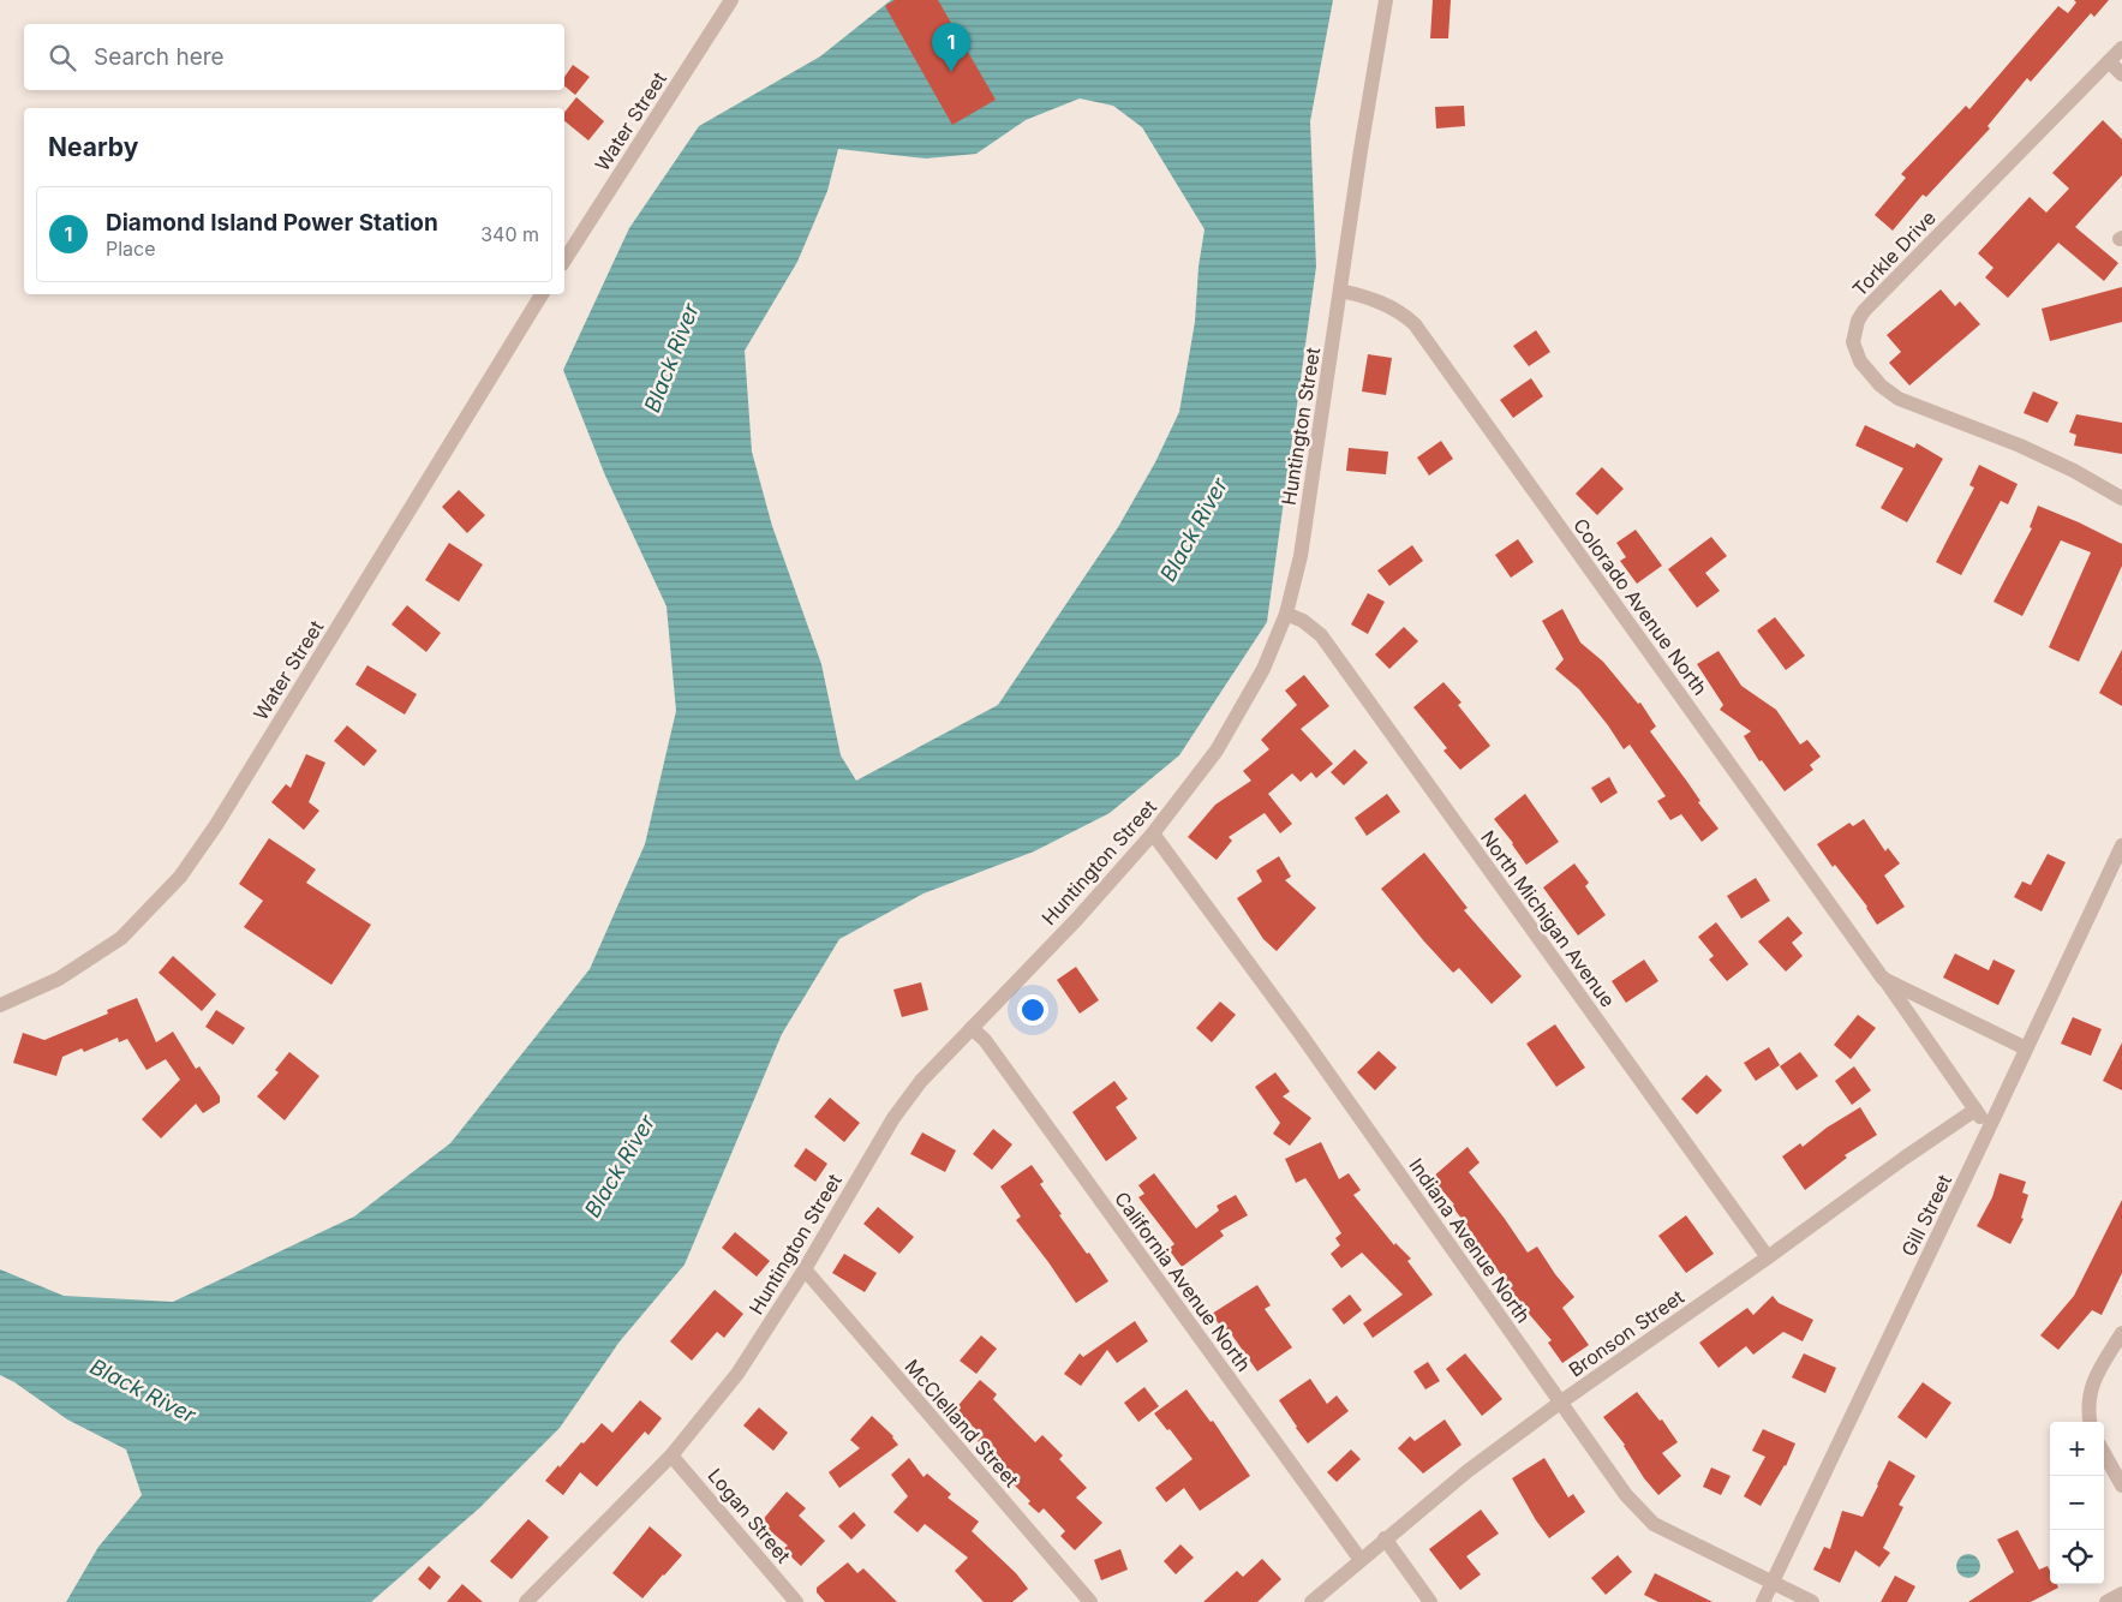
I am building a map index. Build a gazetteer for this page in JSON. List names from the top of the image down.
{
  "streets": {
    "street": [
      "Water Street",
      "Torkle Drive",
      "Huntington Street",
      "Colorado Avenue North",
      "North Michigan Avenue",
      "Gill Street",
      "Indiana Avenue North",
      "California Avenue North",
      "Bronson Street",
      "McClelland Street",
      "Logan Street"
    ]
  },
  "crossings": [
    ["Huntington Street", "Colorado Avenue North"],
    ["Huntington Street", "North Michigan Avenue"],
    ["Huntington Street", "Indiana Avenue North"],
    ["Huntington Street", "California Avenue North"],
    ["Huntington Street", "McClelland Street"],
    ["Huntington Street", "Logan Street"],
    ["Colorado Avenue North", "Gill Street"],
    ["Colorado Avenue North", "Bronson Street"],
    ["North Michigan Avenue", "Bronson Street"],
    ["Gill Street", "Indiana Avenue North"],
    ["Indiana Avenue North", "Bronson Street"],
    ["California Avenue North", "Bronson Street"]
  ],
  "water": ["Black River"],
  "page": {
    "pins": "1",
    "search": "Search here",
    "heading": "Nearby",
    "list": [
      {
        "mark": "1",
        "name": "Diamond Island Power Station",
        "note": "Place",
        "value": "340 m"
      }
    ],
    "map_buttons": ["+", "−"]
  }
}
